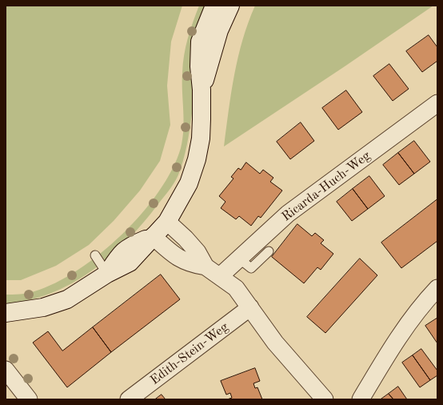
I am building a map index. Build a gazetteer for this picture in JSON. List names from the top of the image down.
{
  "streets": {
    "street": ["Ricarda-Huch-Weg", "Edith-Stein-Weg"]
  }
}
